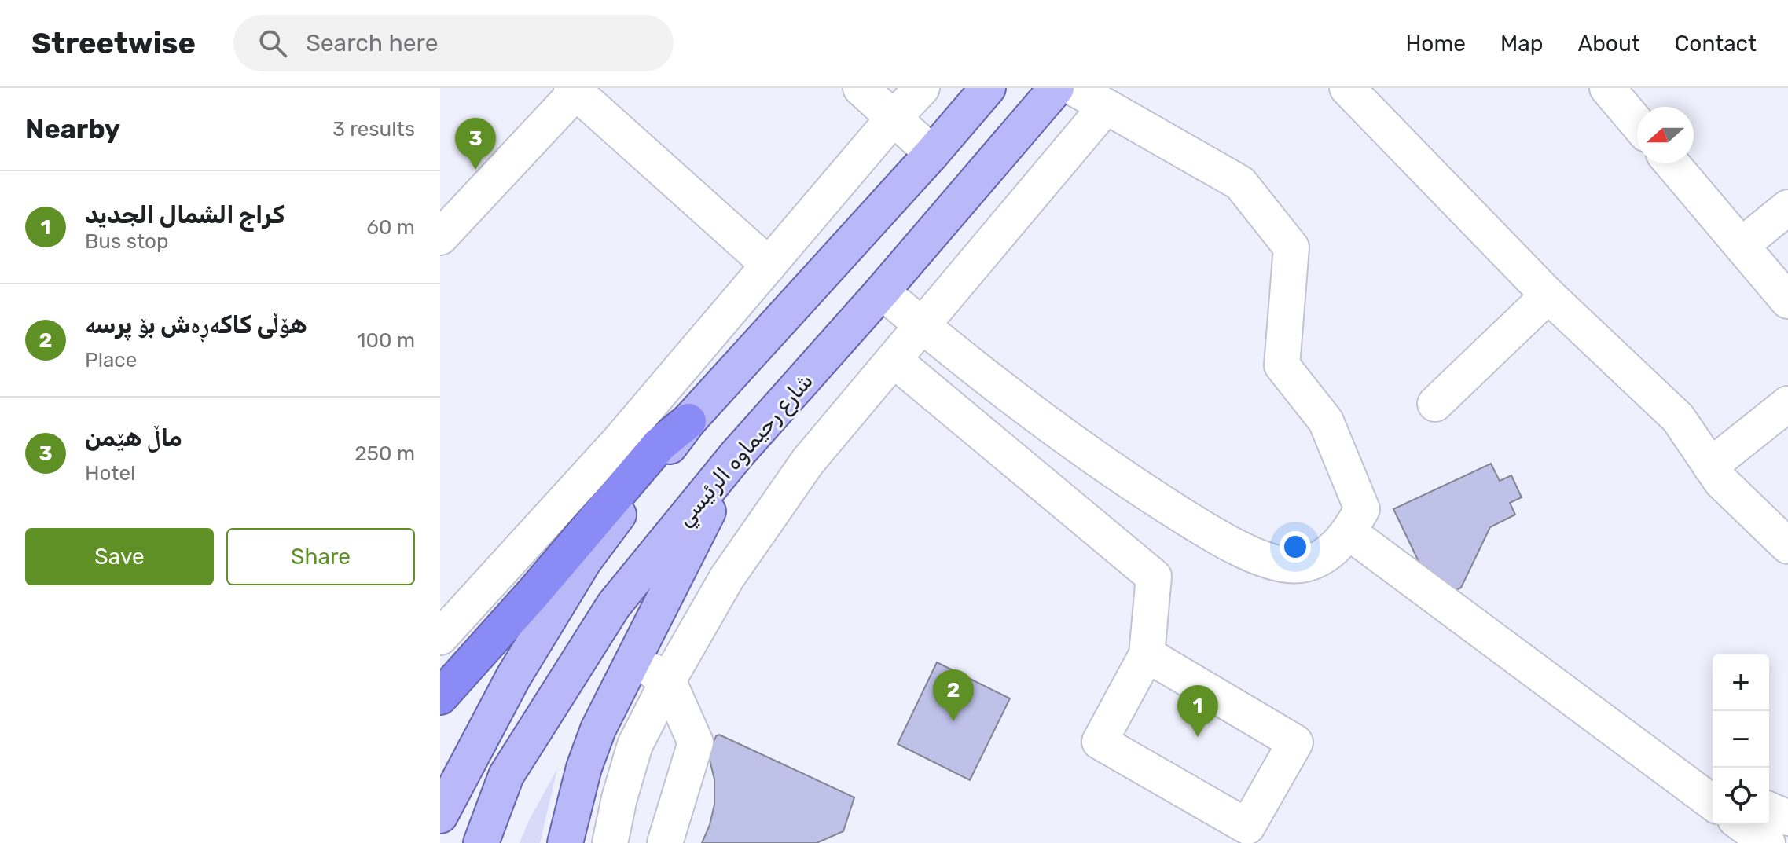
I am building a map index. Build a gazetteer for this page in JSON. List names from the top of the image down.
{
  "streets": {
    "main road": ["شارع رحيماوه الرئيسي"]
  },
  "north": "left",
  "page": {
    "header": "Streetwise",
    "search": "Search here",
    "nav": [
      "Home",
      "Map",
      "About",
      "Contact"
    ],
    "heading": ["Nearby", "3 results"],
    "pins": ["3", "2", "1"],
    "list": [
      {
        "mark": "1",
        "name": "كراج الشمال الجديد",
        "note": "Bus stop",
        "value": "60 m"
      },
      {
        "mark": "2",
        "name": "هۆڵی کاکەڕەش بۆ پرسە",
        "note": "Place",
        "value": "100 m"
      },
      {
        "mark": "3",
        "name": "ماڵ هێمن",
        "note": "Hotel",
        "value": "250 m"
      }
    ],
    "buttons": ["Save", "Share"],
    "map_buttons": ["+", "−"]
  }
}
